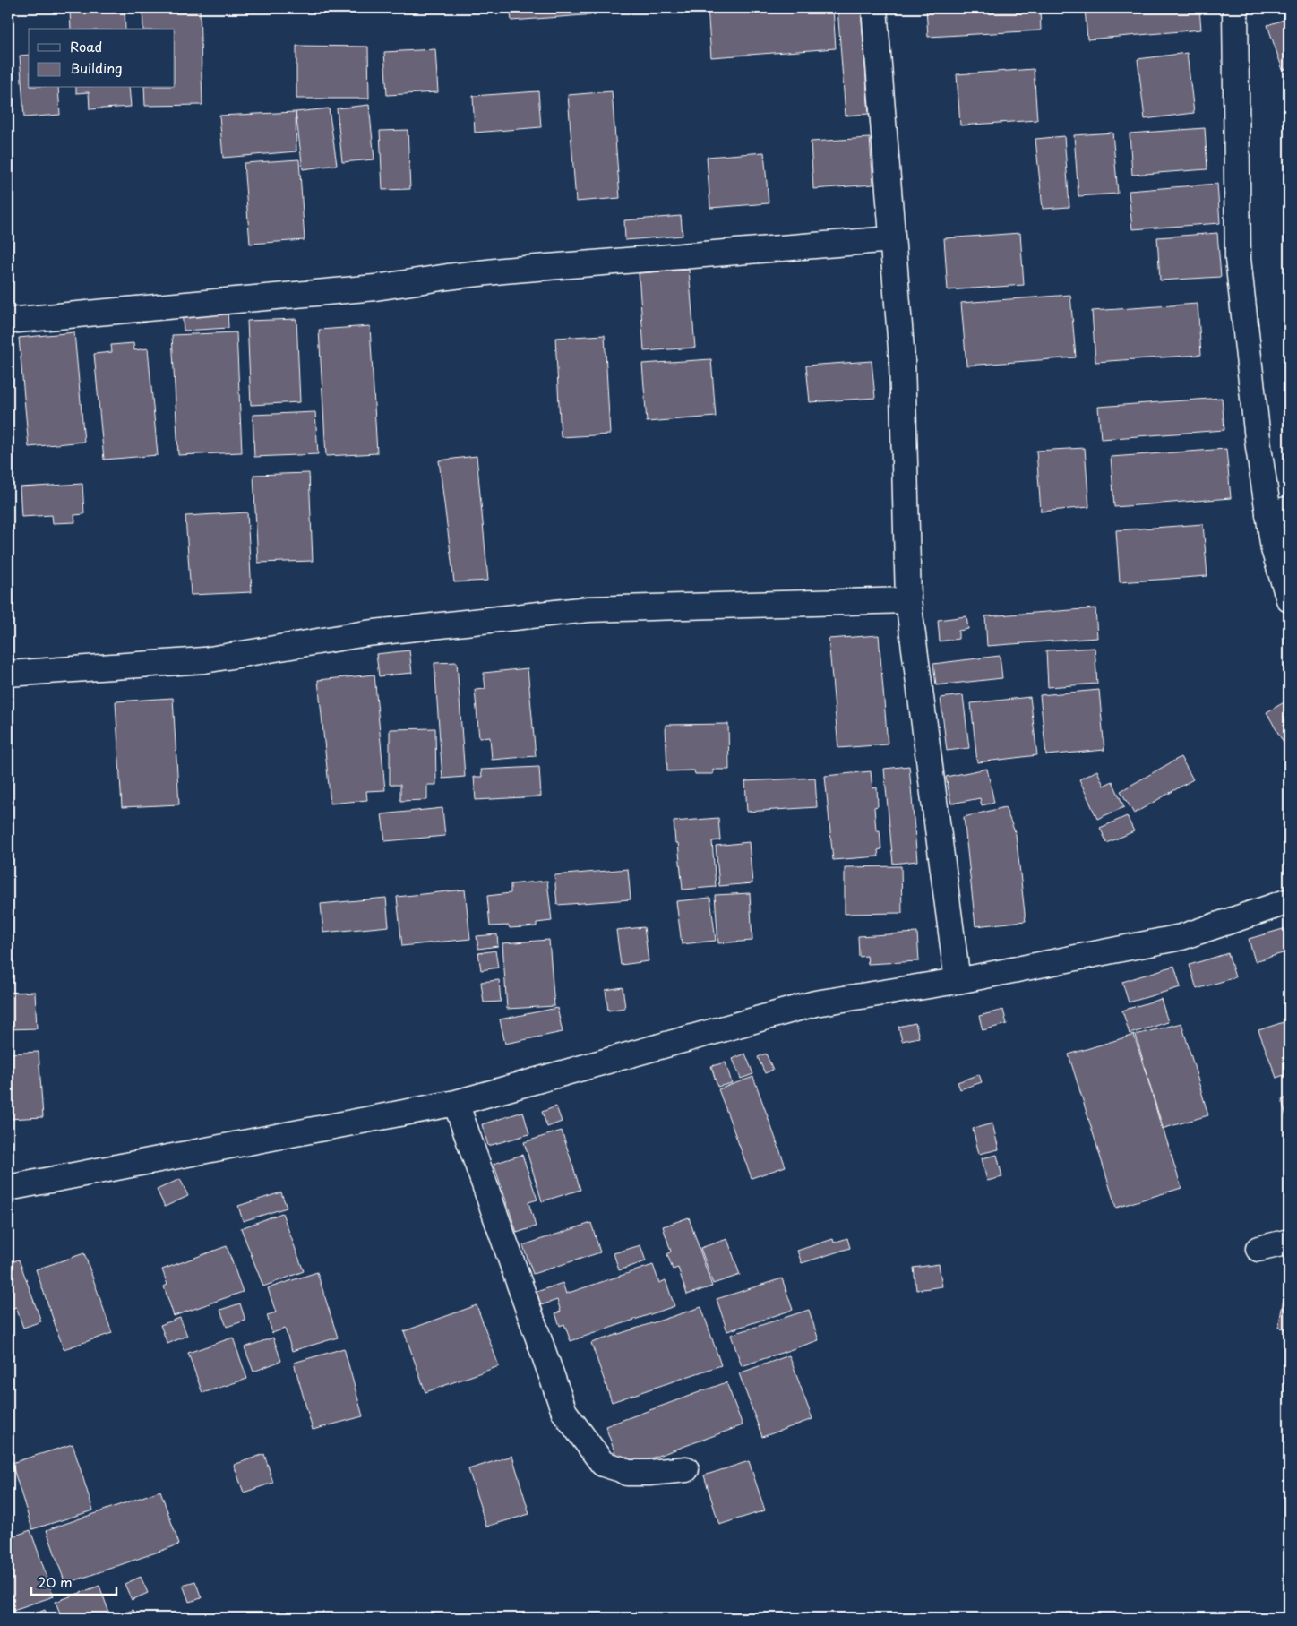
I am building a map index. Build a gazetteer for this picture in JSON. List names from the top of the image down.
{
  "legend": ["Road", "Building"],
  "scale_bar": "20 m"
}
